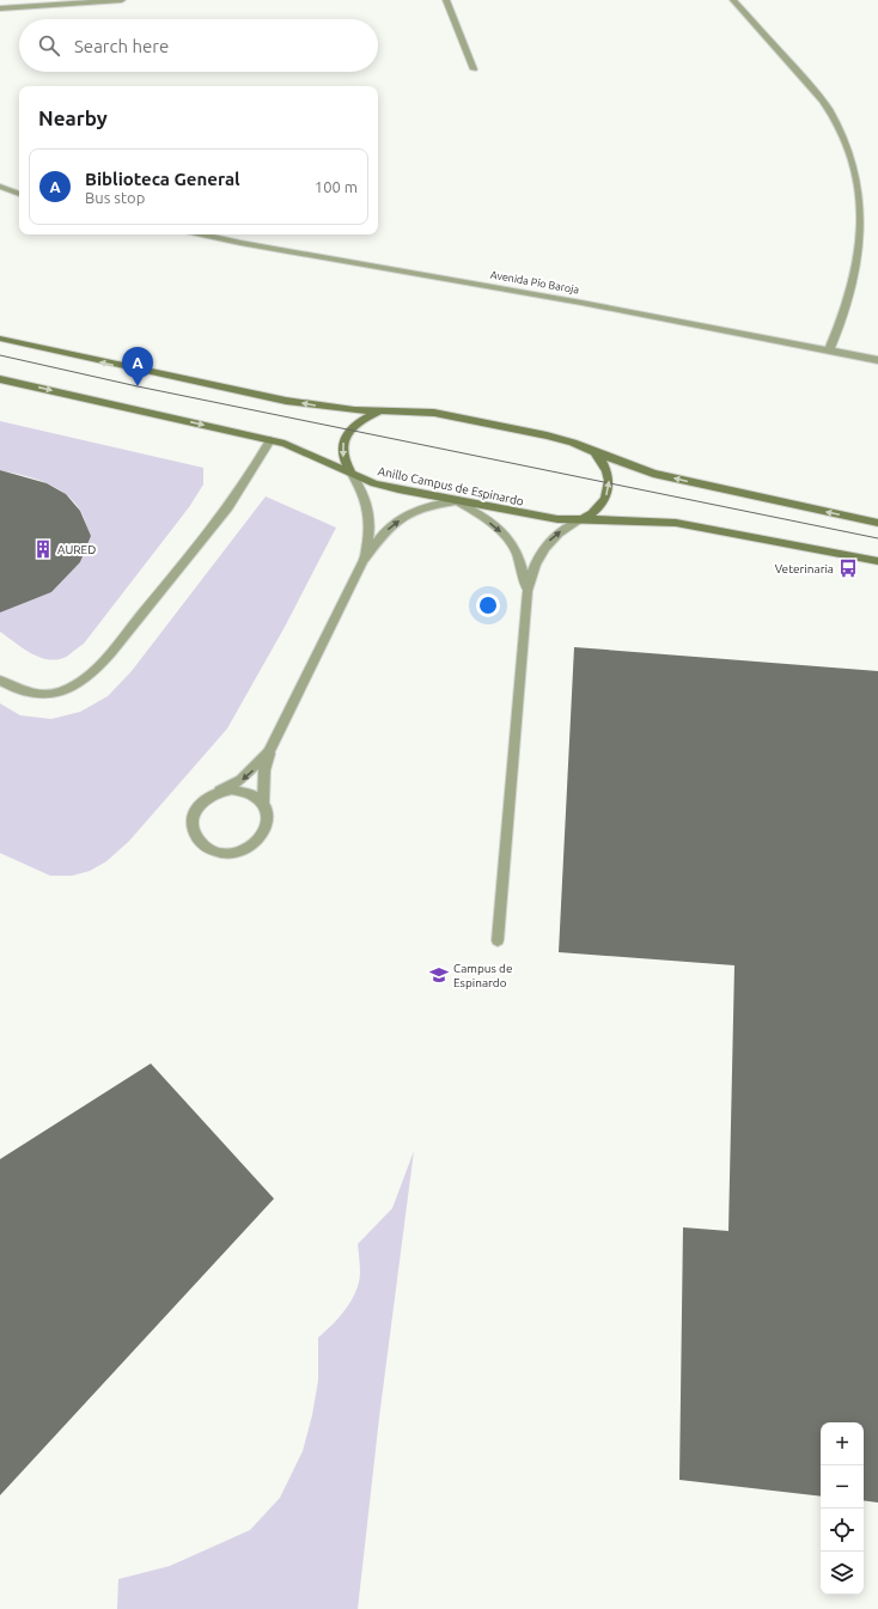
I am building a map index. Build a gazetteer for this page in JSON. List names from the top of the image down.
{
  "streets": {
    "main road": ["Anillo Campus de Espinardo"],
    "street": ["Avenida Pío Baroja"]
  },
  "places": {
    "building": ["AURED"],
    "bus stop": ["Veterinaria"],
    "school or university": ["Campus de Espinardo"]
  },
  "page": {
    "search": "Search here",
    "heading": "Nearby",
    "list": [
      {
        "mark": "A",
        "name": "Biblioteca General",
        "note": "Bus stop",
        "value": "100 m"
      }
    ],
    "pins": "A",
    "map_buttons": ["+", "−"]
  }
}
